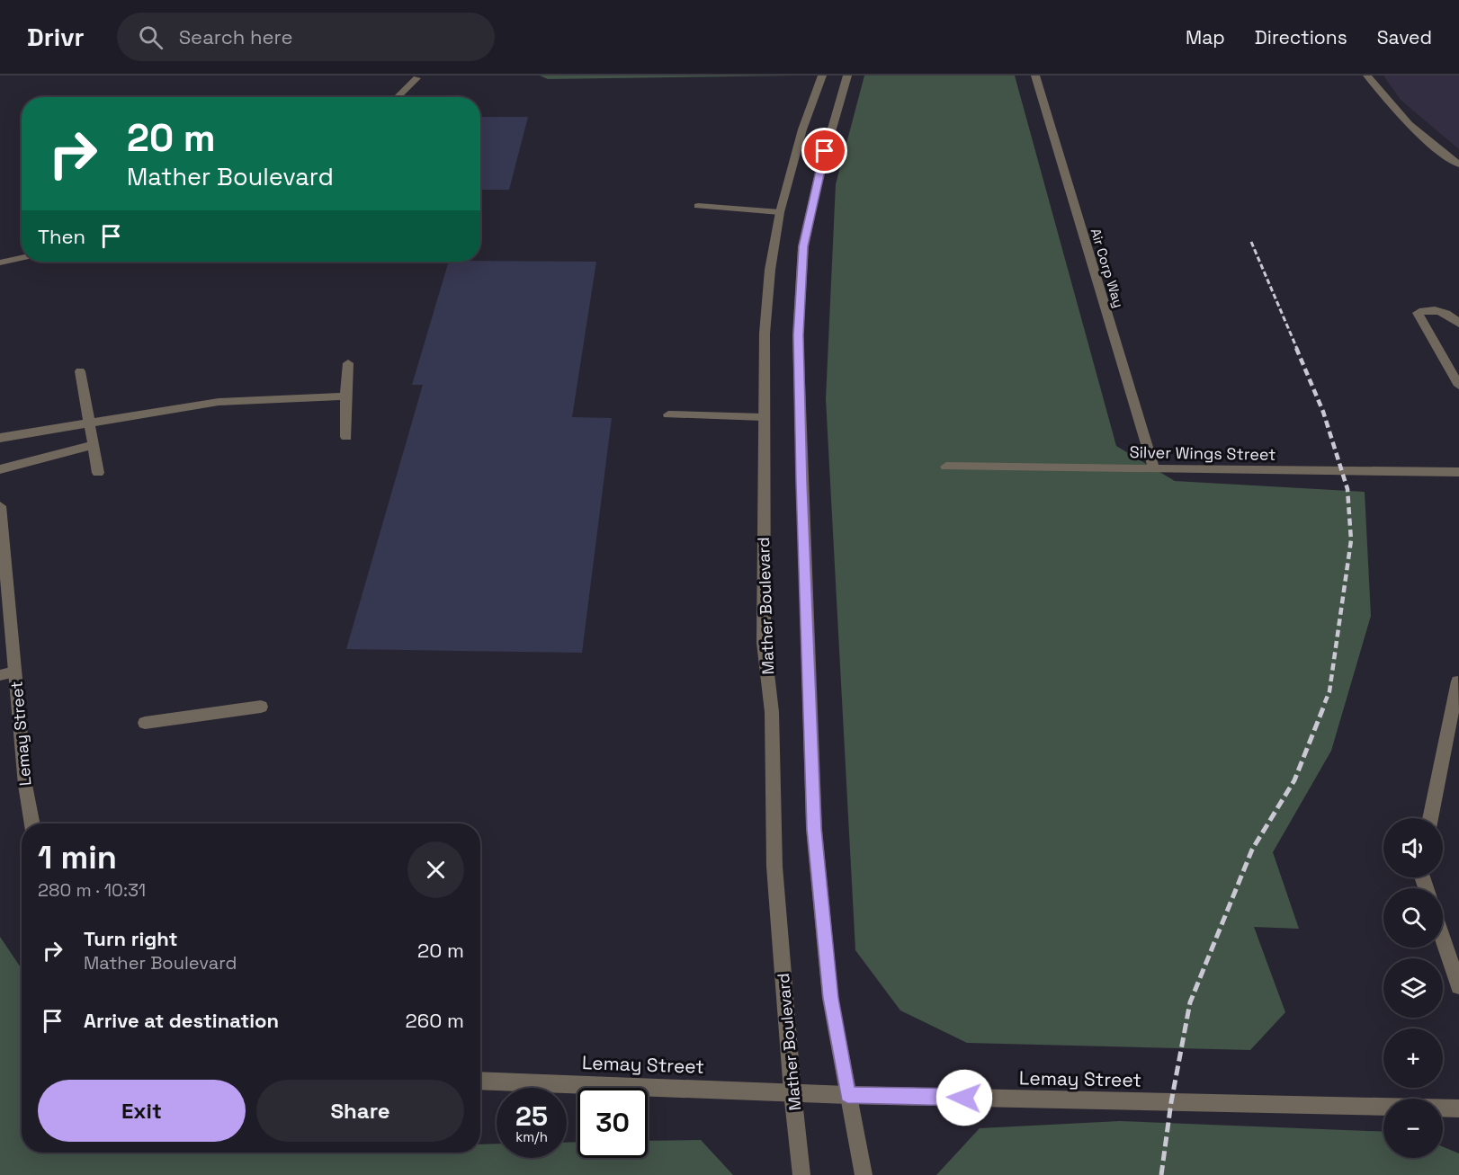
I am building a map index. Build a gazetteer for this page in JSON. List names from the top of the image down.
{
  "streets": {
    "street": [
      "Air Corp Way",
      "Silver Wings Street",
      "Mather Boulevard",
      "Lemay Street"
    ]
  },
  "crossings": [
    ["Air Corp Way", "Silver Wings Street"],
    ["Mather Boulevard", "Lemay Street"]
  ],
  "page": {
    "header": "Drivr",
    "search": "Search here",
    "nav": ["Map", "Directions", "Saved"],
    "turn": ["20 m", "Mather Boulevard"],
    "then": "Then",
    "map_buttons": ["+", "−"],
    "heading": ["1 min", "280 m · 10:31"],
    "list": [
      {
        "name": "Turn right",
        "note": "Mather Boulevard",
        "value": "20 m"
      },
      {
        "name": "Arrive at destination",
        "value": "260 m"
      }
    ],
    "buttons": ["Exit", "Share"],
    "speed": "25 km/h",
    "limit": "30"
  }
}
